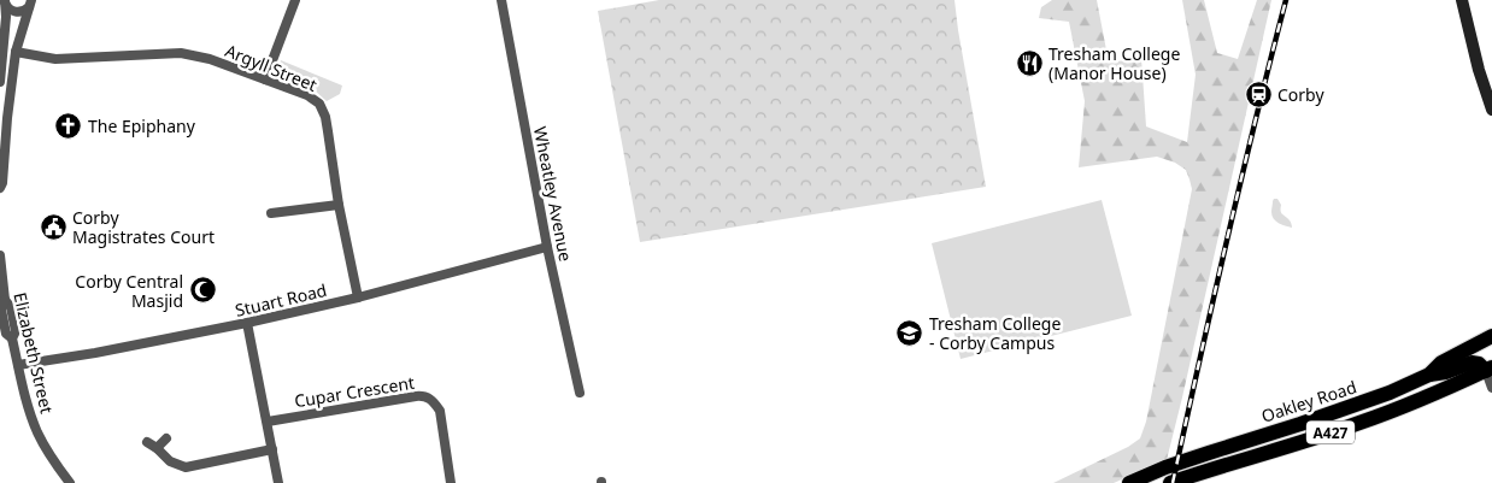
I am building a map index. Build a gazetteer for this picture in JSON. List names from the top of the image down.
{
  "streets": {
    "highway": ["Oakley Road", "A427"],
    "street": [
      "Argyll Street",
      "Wheatley Avenue",
      "Stuart Road",
      "Elizabeth Street",
      "Cupar Crescent"
    ]
  },
  "crossings": [
    ["Argyll Street", "Stuart Road"],
    ["Wheatley Avenue", "Stuart Road"],
    ["Stuart Road", "Elizabeth Street"]
  ],
  "places": {
    "restaurant": ["Tresham College (Manor House)"],
    "station": ["Corby"],
    "church": ["The Epiphany"],
    "public building": ["Corby Magistrates Court"],
    "mosque": ["Corby Central Masjid"],
    "school or university": ["Tresham College - Corby Campus"]
  }
}
